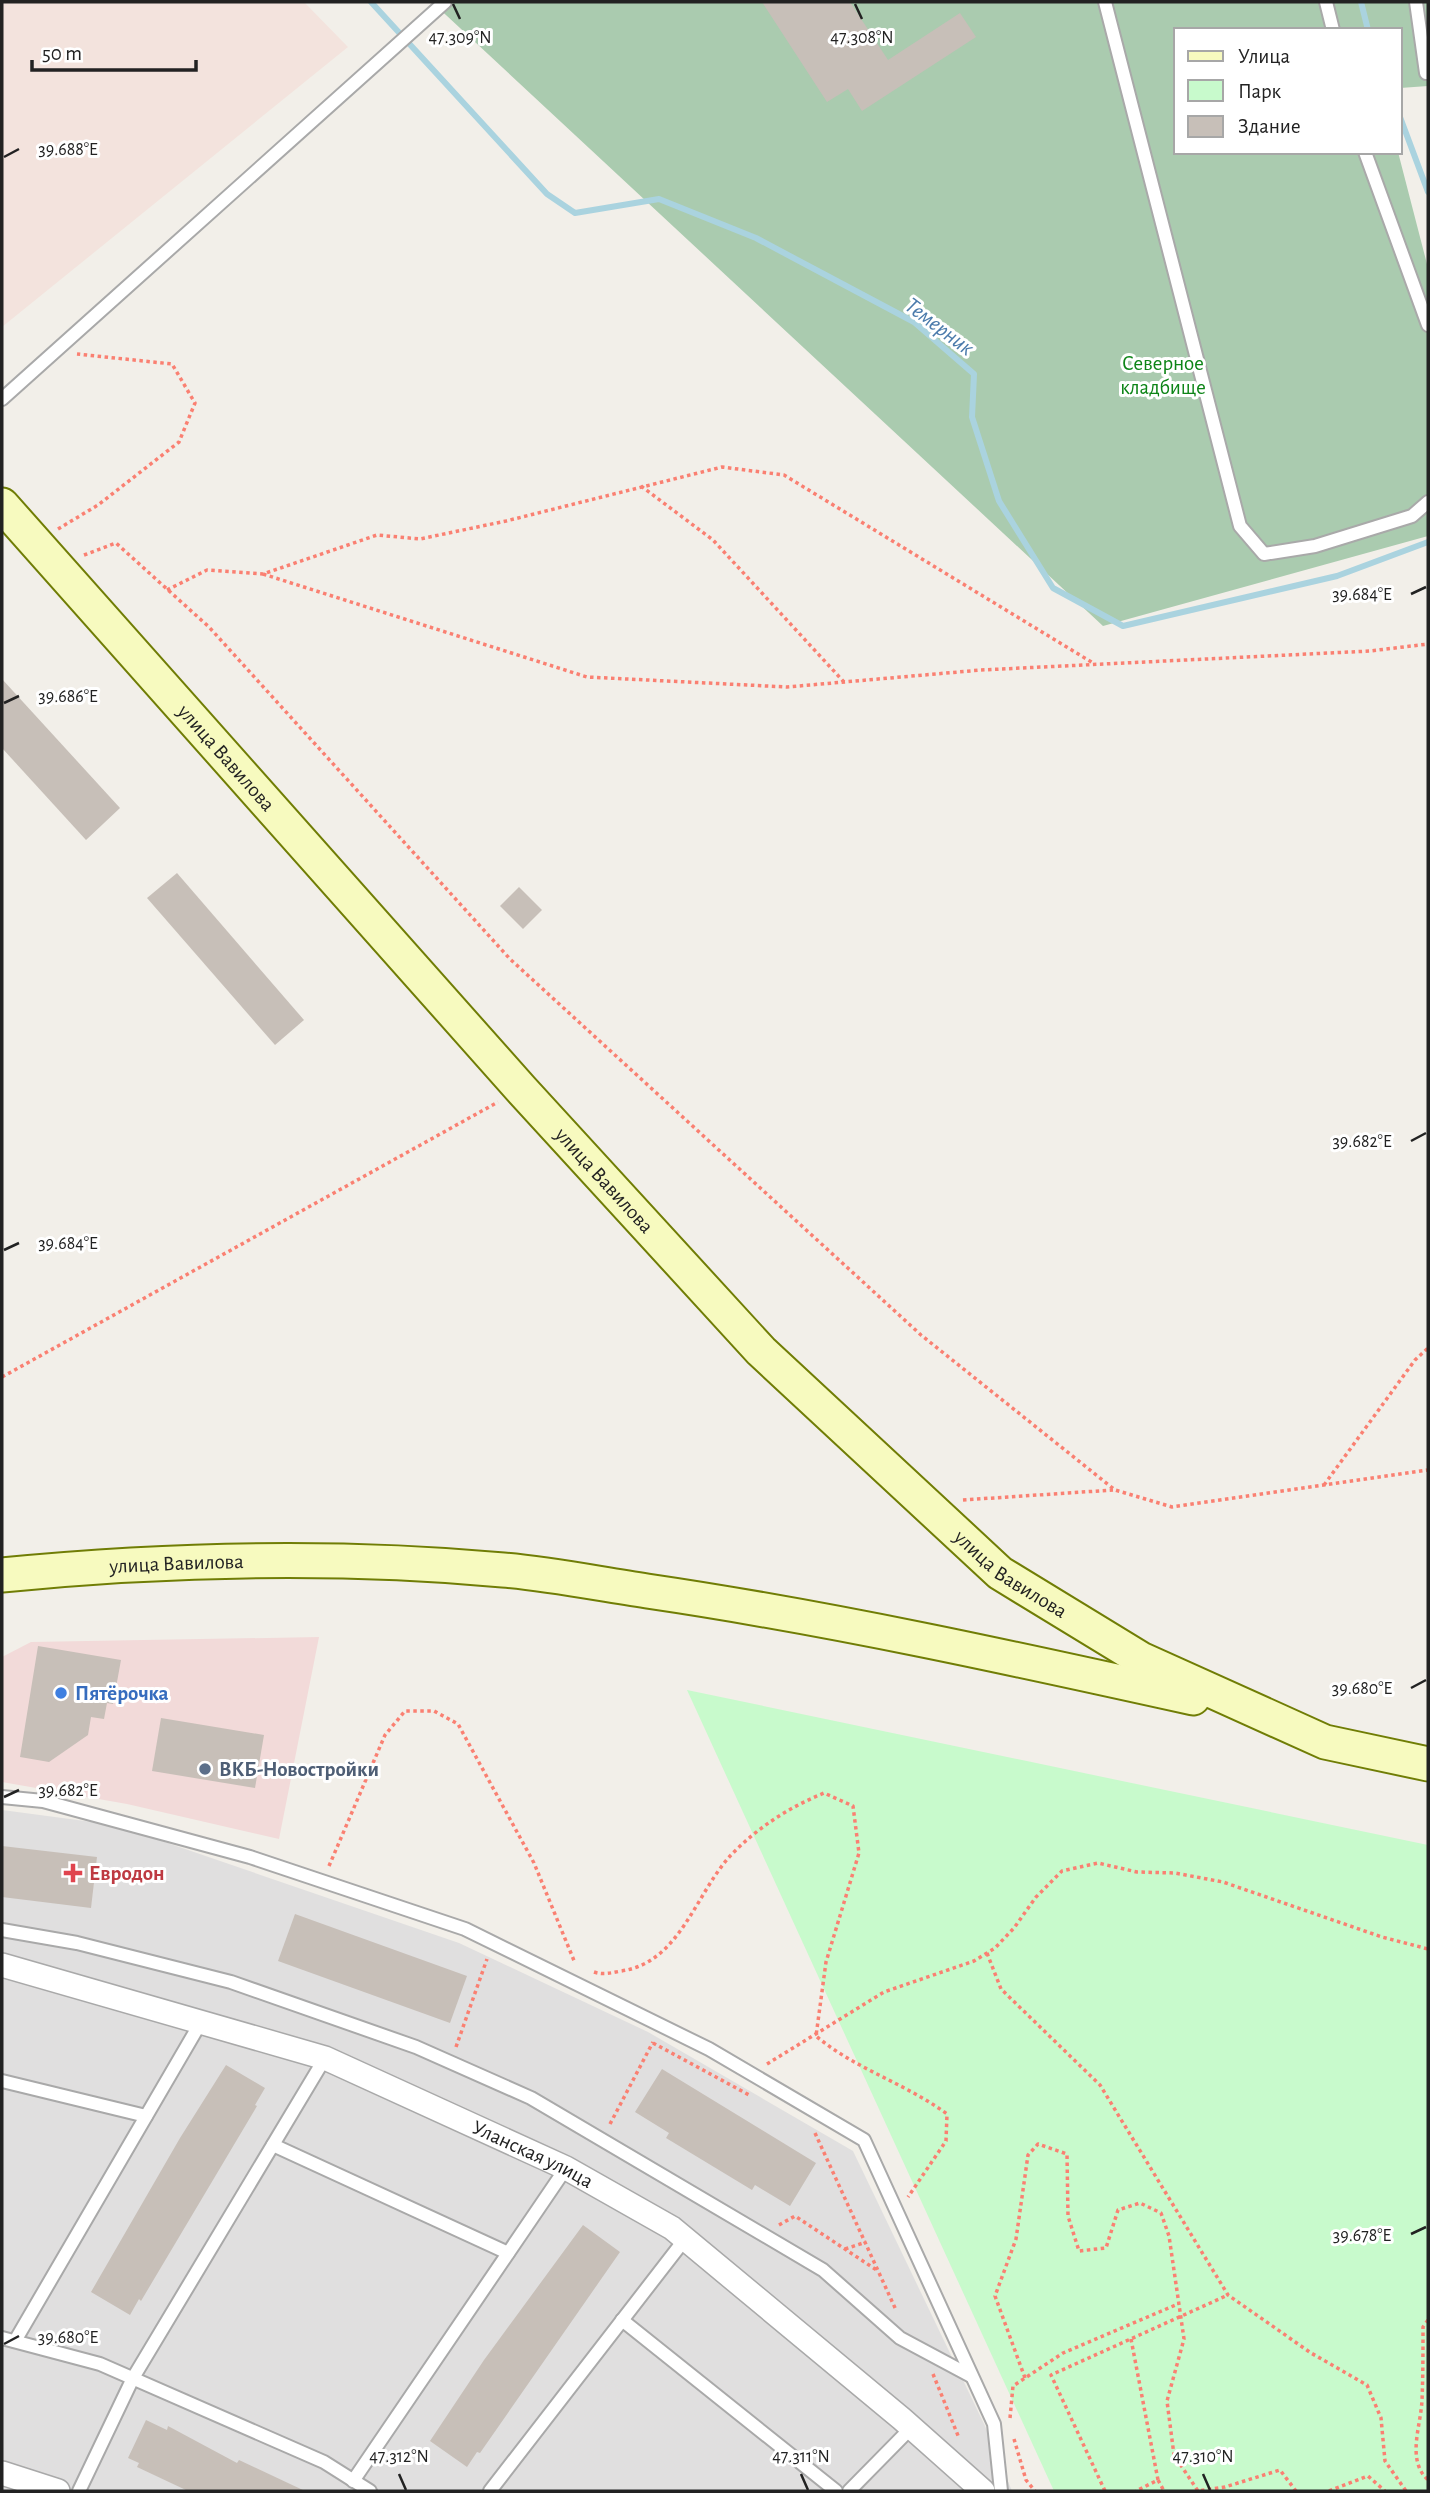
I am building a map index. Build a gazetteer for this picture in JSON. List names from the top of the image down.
{
  "streets": {
    "street": ["улица Вавилова", "Уланская улица"]
  },
  "water": ["Темерник"],
  "parks": ["Северное кладбище"],
  "places": {
    "other": ["Пятёрочка", "ВКБ-Новостройки"],
    "health": ["Евродон"]
  },
  "legend": ["Улица", "Парк", "Здание"],
  "scale_bar": "50 m",
  "coordinates": [
    "47.309°N",
    "47.308°N",
    "39.688°E",
    "39.684°E",
    "39.686°E",
    "39.682°E",
    "39.680°E",
    "39.678°E",
    "47.312°N",
    "47.311°N",
    "47.310°N"
  ]
}
